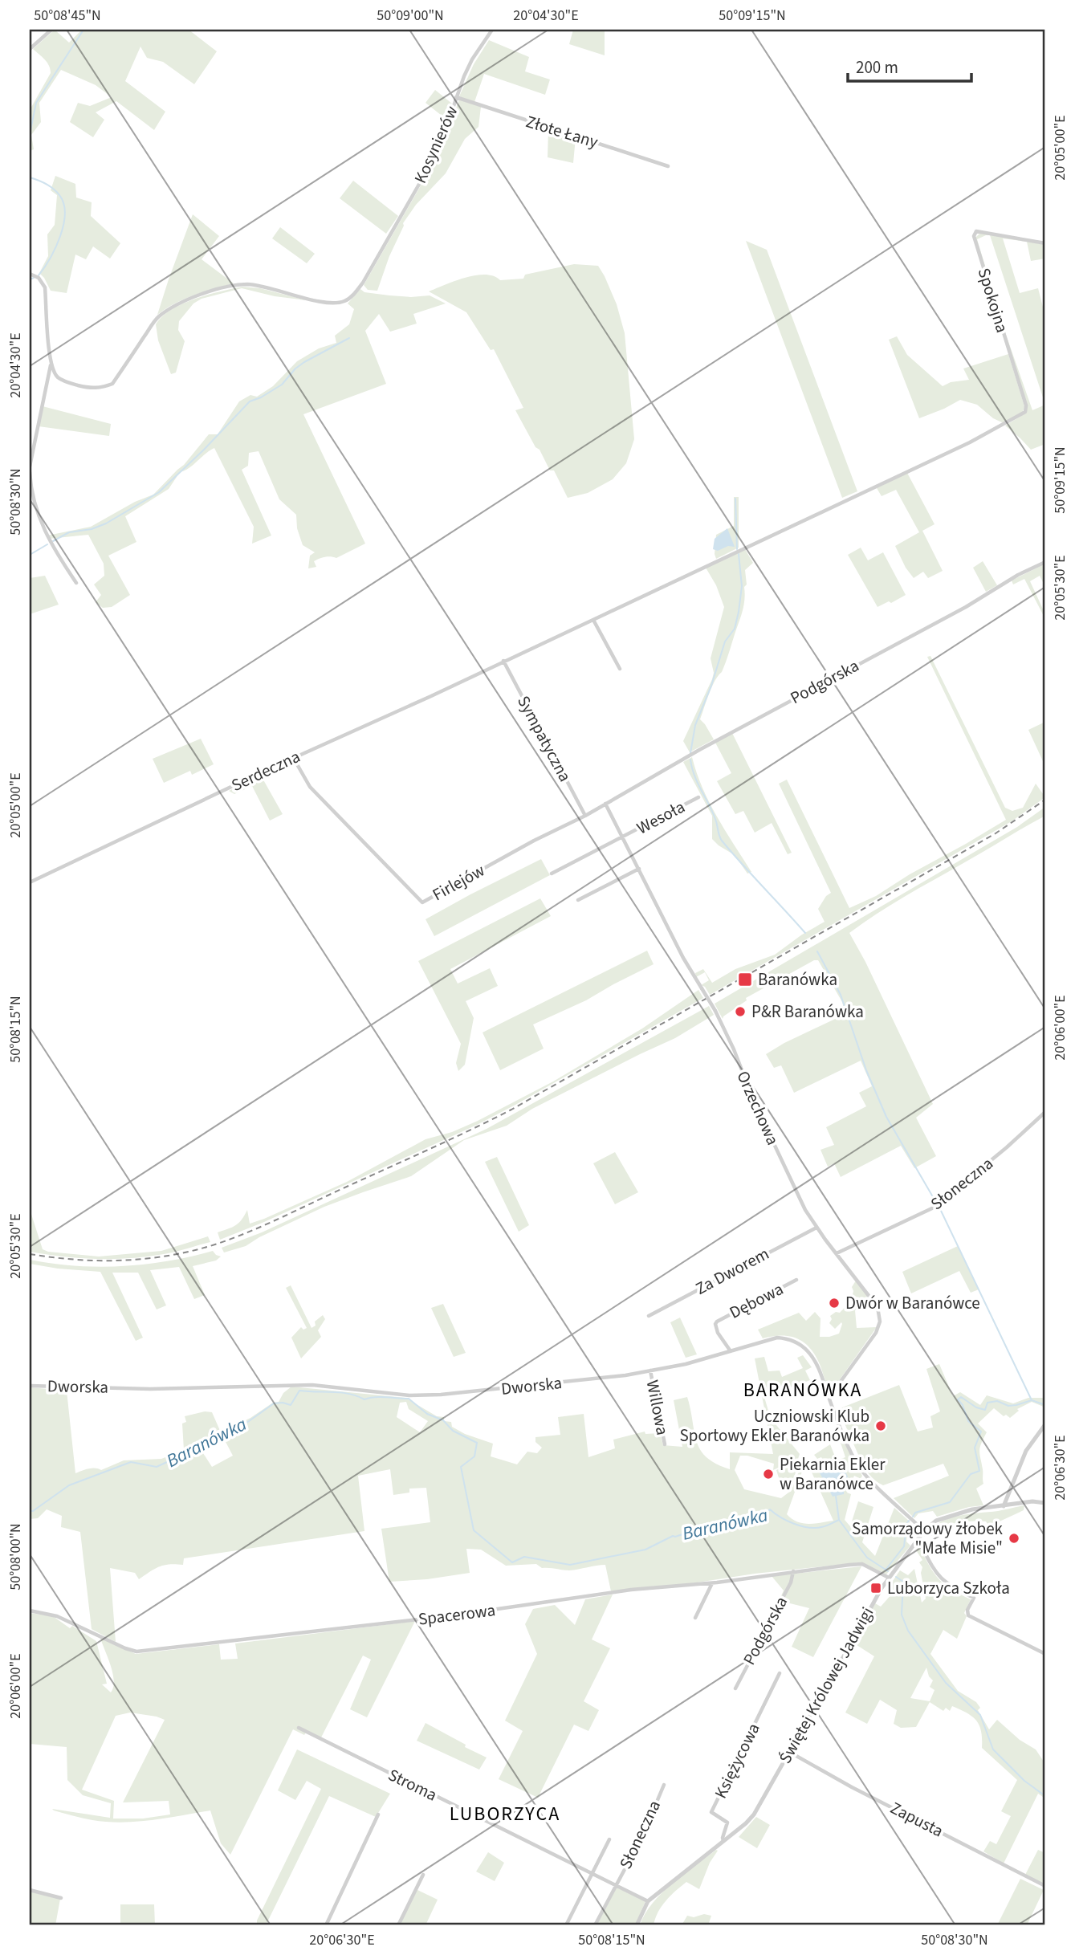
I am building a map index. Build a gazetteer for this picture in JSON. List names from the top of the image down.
{
  "streets": {
    "street": [
      "Złote Łany",
      "Kosynierów",
      "Spokojna",
      "Podgórska",
      "Sympatyczna",
      "Serdeczna",
      "Wesoła",
      "Firlejów",
      "Orzechowa",
      "Słoneczna",
      "Za Dworem",
      "Dębowa",
      "Dworska",
      "Willowa",
      "Spacerowa",
      "Świętej Królowej Jadwigi",
      "Księżycowa",
      "Stroma",
      "Zapusta"
    ]
  },
  "crossings": [
    ["Złote Łany", "Kosynierów"],
    ["Spokojna", "Serdeczna"],
    ["Podgórska", "Firlejów"],
    ["Podgórska", "Orzechowa"],
    ["Podgórska", "Spacerowa"],
    ["Sympatyczna", "Serdeczna"],
    ["Sympatyczna", "Firlejów"],
    ["Serdeczna", "Firlejów"],
    ["Wesoła", "Orzechowa"],
    ["Firlejów", "Orzechowa"],
    ["Orzechowa", "Słoneczna"],
    ["Orzechowa", "Za Dworem"],
    ["Orzechowa", "Dworska"],
    ["Słoneczna", "Stroma"],
    ["Dębowa", "Dworska"],
    ["Dworska", "Willowa"],
    ["Dworska", "Świętej Królowej Jadwigi"],
    ["Spacerowa", "Świętej Królowej Jadwigi"],
    ["Świętej Królowej Jadwigi", "Księżycowa"],
    ["Świętej Królowej Jadwigi", "Stroma"],
    ["Świętej Królowej Jadwigi", "Zapusta"]
  ],
  "districts": ["BARANÓWKA", "LUBORZYCA"],
  "water": ["Baranówka"],
  "places": {
    "transit": ["Baranówka", "Luborzyca Szkoła"],
    "other": [
      "P&R Baranówka",
      "Dwór w Baranówce",
      "Uczniowski Klub Sportowy Ekler Baranówka",
      "Piekarnia Ekler w Baranówce",
      "Samorządowy żłobek \"Małe Misie\""
    ]
  },
  "scale_bar": "200 m",
  "coordinates": [
    "50°08'45\"N",
    "50°09'00\"N",
    "20°04'30\"E",
    "50°09'15\"N",
    "20°05'00\"E",
    "50°08'30\"N",
    "20°05'30\"E",
    "20°06'00\"E",
    "50°08'15\"N",
    "20°06'30\"E",
    "50°08'00\"N"
  ]
}
